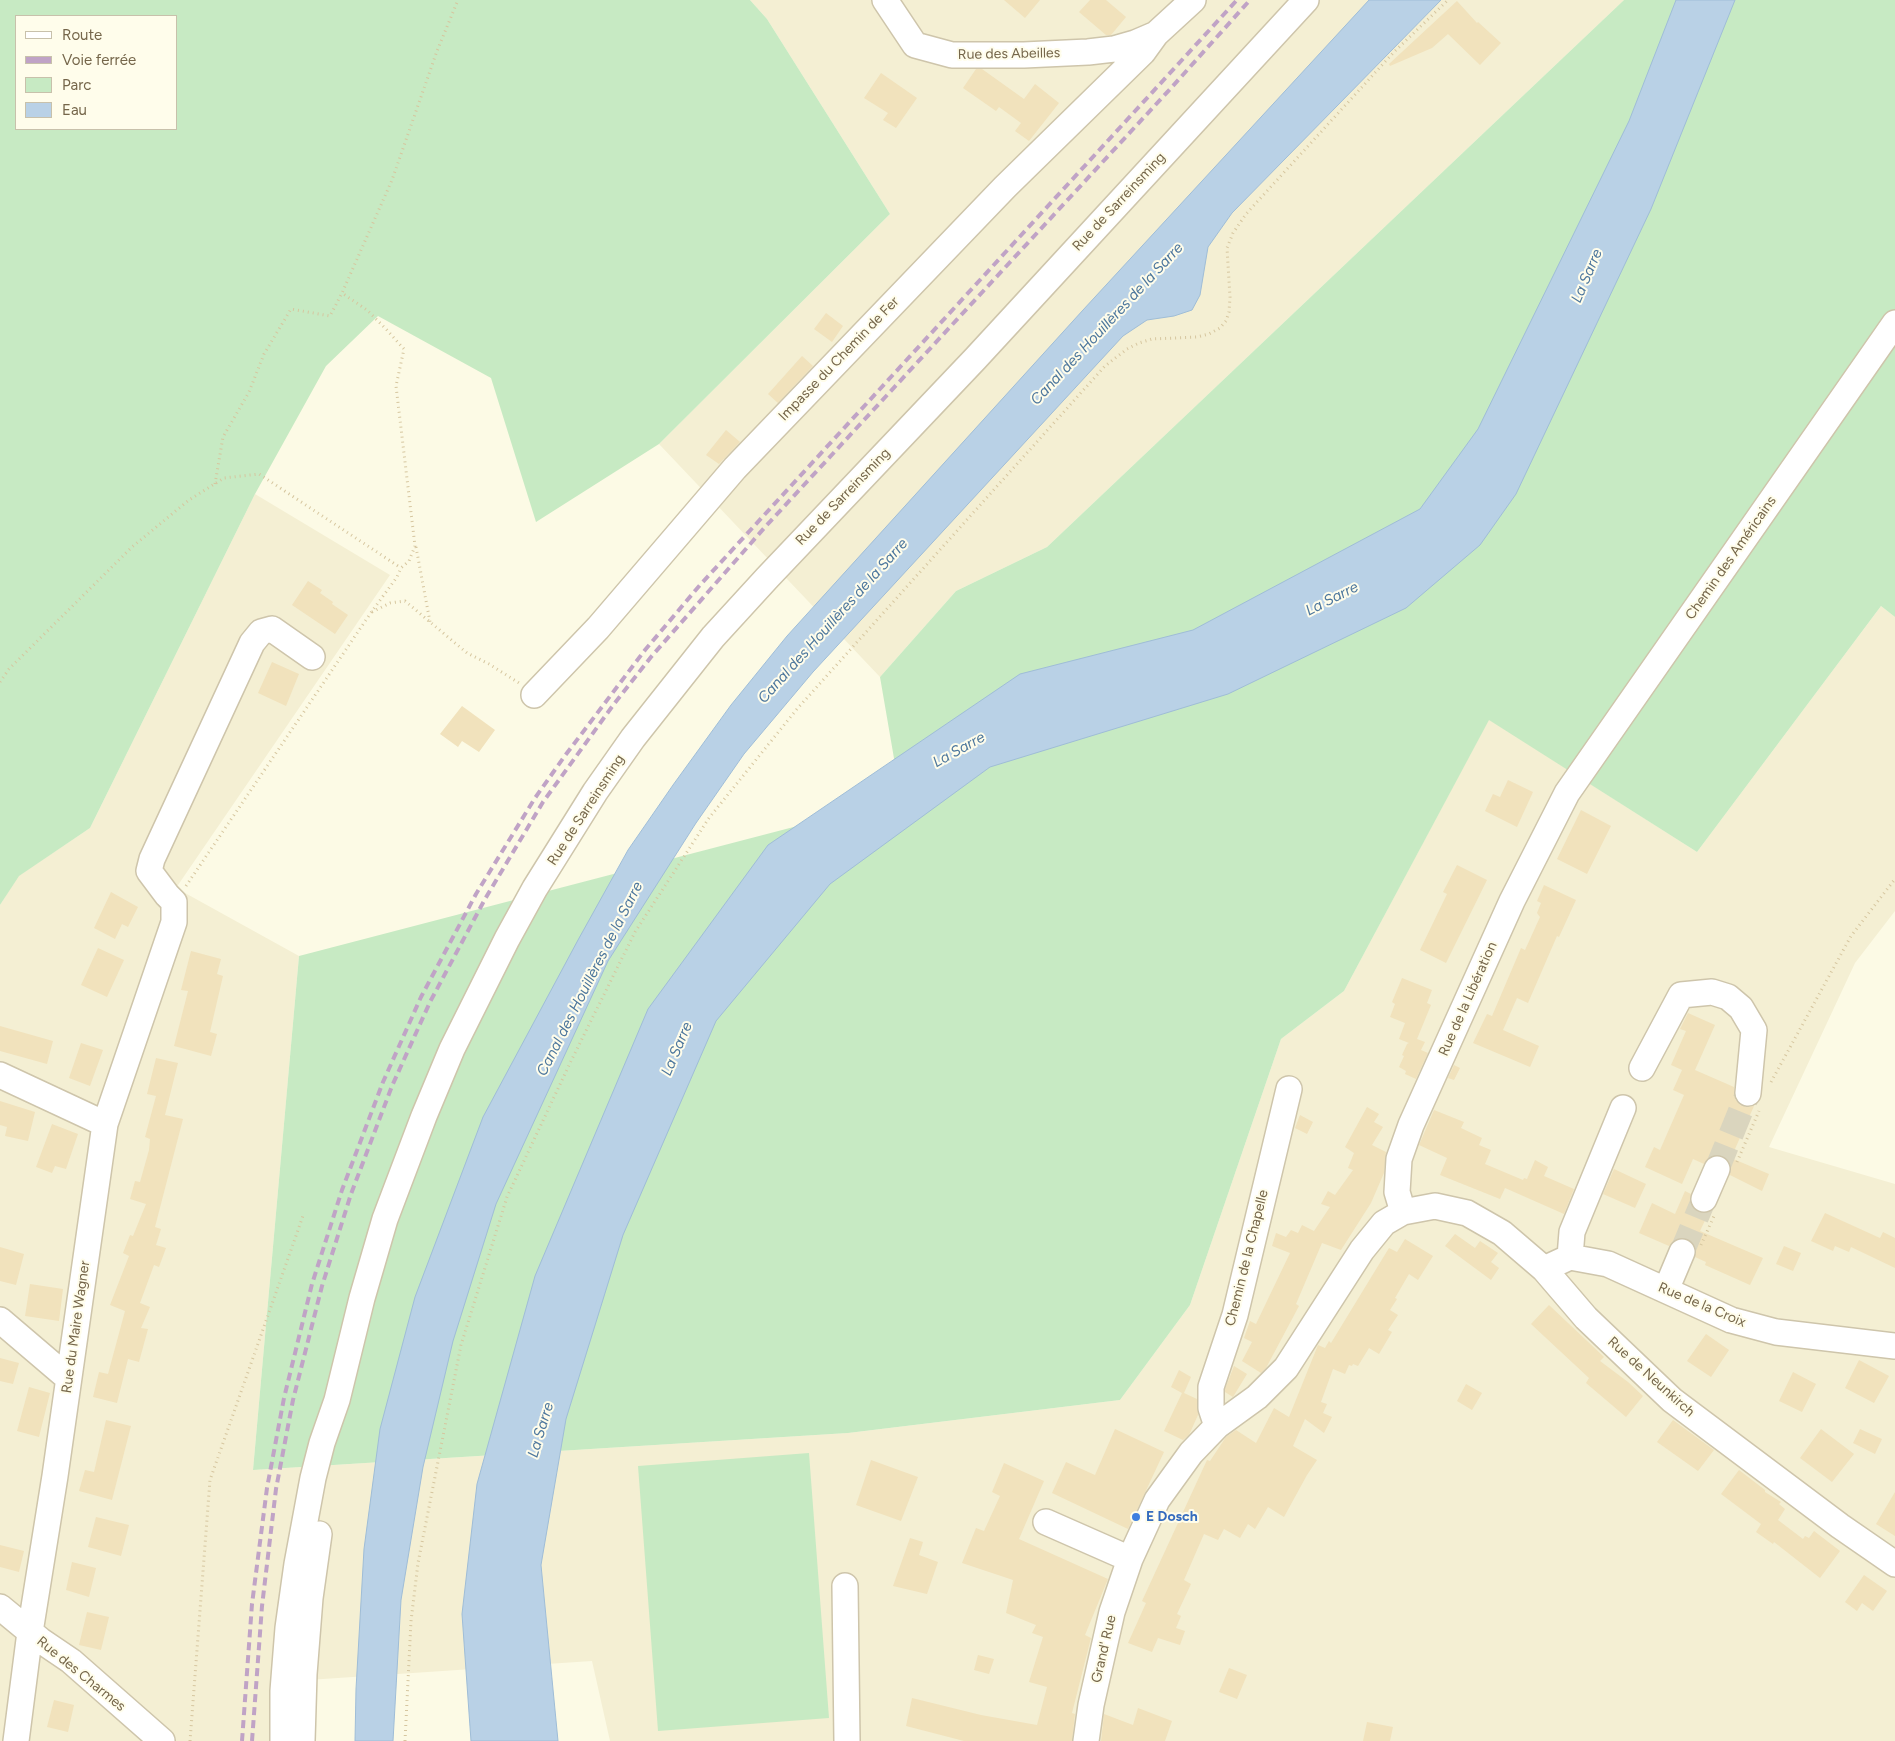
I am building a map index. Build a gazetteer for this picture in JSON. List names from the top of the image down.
{
  "streets": {
    "street": [
      "Rue des Abeilles",
      "Rue de Sarreinsming",
      "Impasse du Chemin de Fer",
      "Chemin des Américains",
      "Rue de la Libération",
      "Chemin de la Chapelle",
      "Rue de la Croix",
      "Rue du Maire Wagner",
      "Rue de Neunkirch",
      "Grand' Rue",
      "Rue des Charmes"
    ]
  },
  "crossings": [
    ["Rue des Abeilles", "Impasse du Chemin de Fer"],
    ["Chemin des Américains", "Rue de la Libération"],
    ["Rue de la Libération", "Rue de Neunkirch"],
    ["Chemin de la Chapelle", "Grand' Rue"],
    ["Rue du Maire Wagner", "Rue des Charmes"]
  ],
  "water": ["La Sarre", "Canal des Houillères de la Sarre"],
  "places": ["E Dosch"],
  "legend": [
    "Route",
    "Voie ferrée",
    "Parc",
    "Eau"
  ]
}
